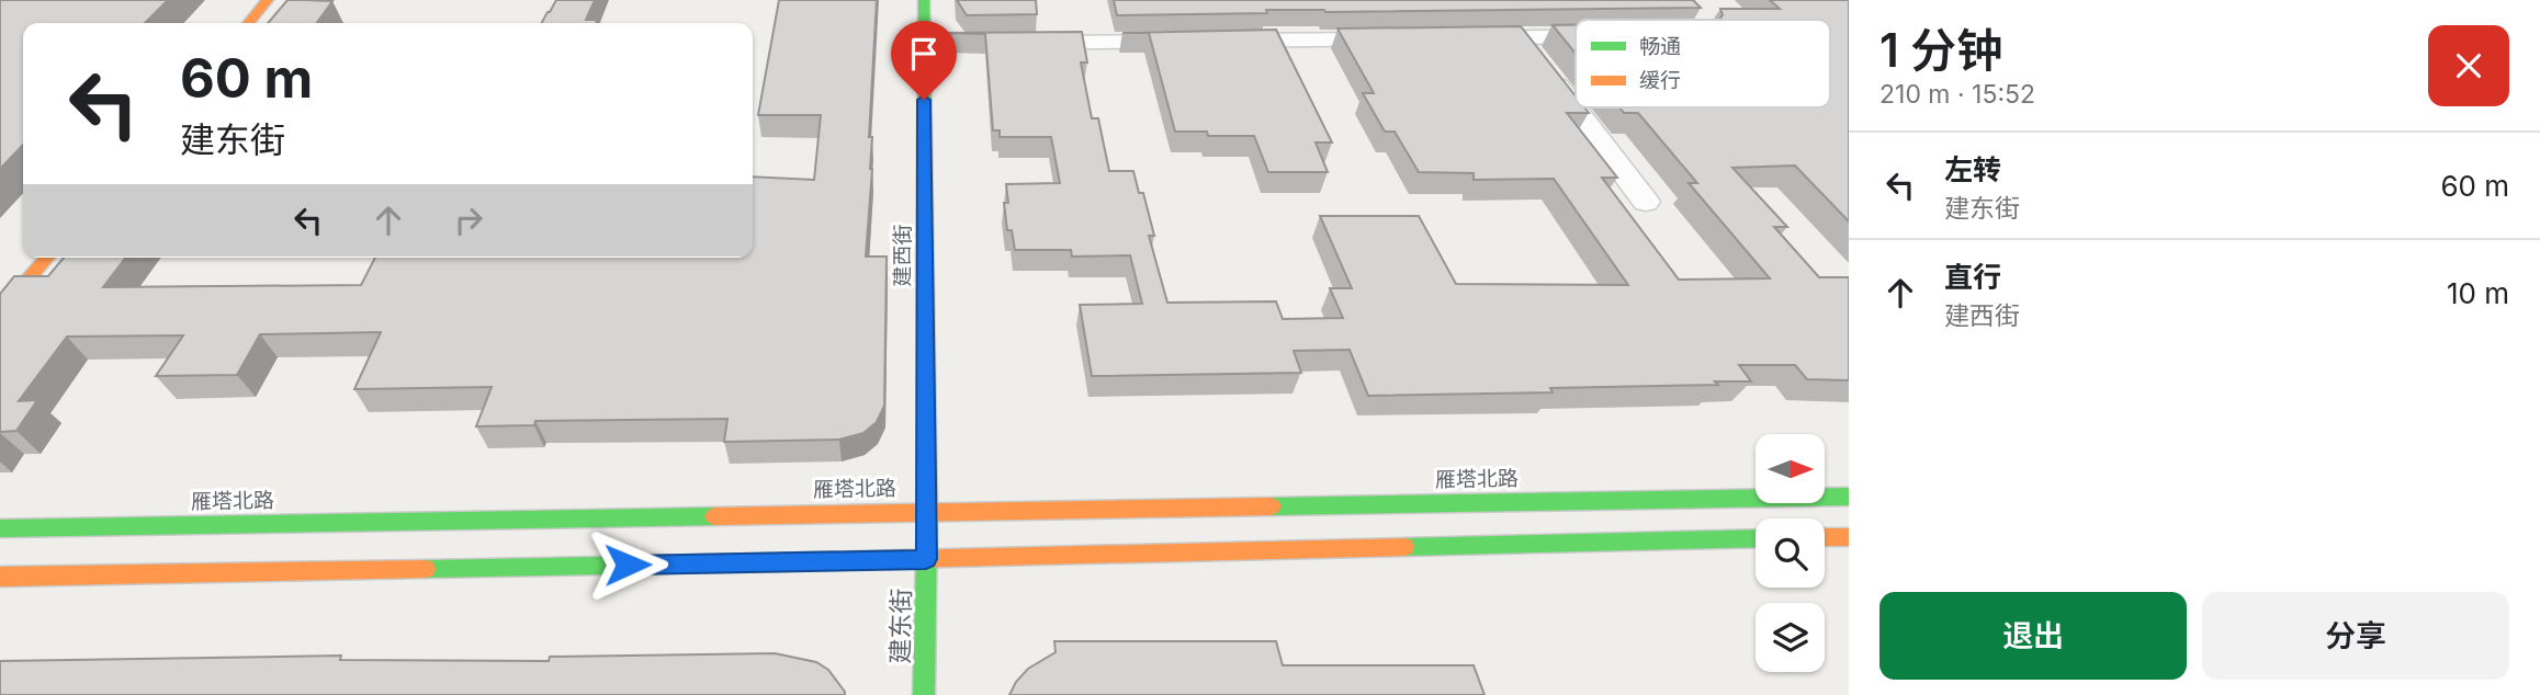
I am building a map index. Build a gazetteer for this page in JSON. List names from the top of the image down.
{
  "streets": {
    "main road": ["建西街", "雁塔北路", "建东街"]
  },
  "crossings": [
    ["建西街", "雁塔北路"],
    ["建西街", "建东街"],
    ["雁塔北路", "建东街"]
  ],
  "legend": ["畅通", "缓行"],
  "north": "right",
  "page": {
    "heading": ["1 分钟", "210 m · 15:52"],
    "turn": ["60 m", "建东街"],
    "list": [
      {
        "name": "左转",
        "note": "建东街",
        "value": "60 m"
      },
      {
        "name": "直行",
        "note": "建西街",
        "value": "10 m"
      }
    ],
    "buttons": ["退出", "分享"]
  }
}
